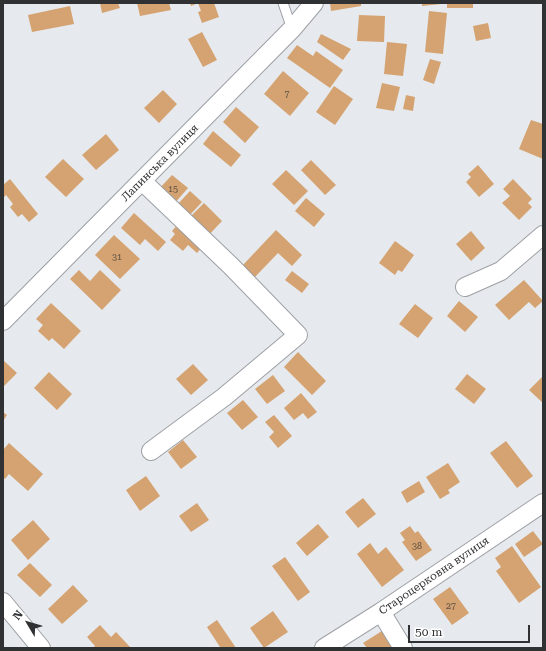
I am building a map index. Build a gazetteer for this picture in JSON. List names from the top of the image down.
{
  "streets": {
    "street": ["Лапинська вулиця", "Староцерковна вулиця"]
  },
  "house_numbers": [
    "7",
    "15",
    "31",
    "38",
    "27"
  ],
  "scale_bar": "50 m",
  "north": "top left"
}
